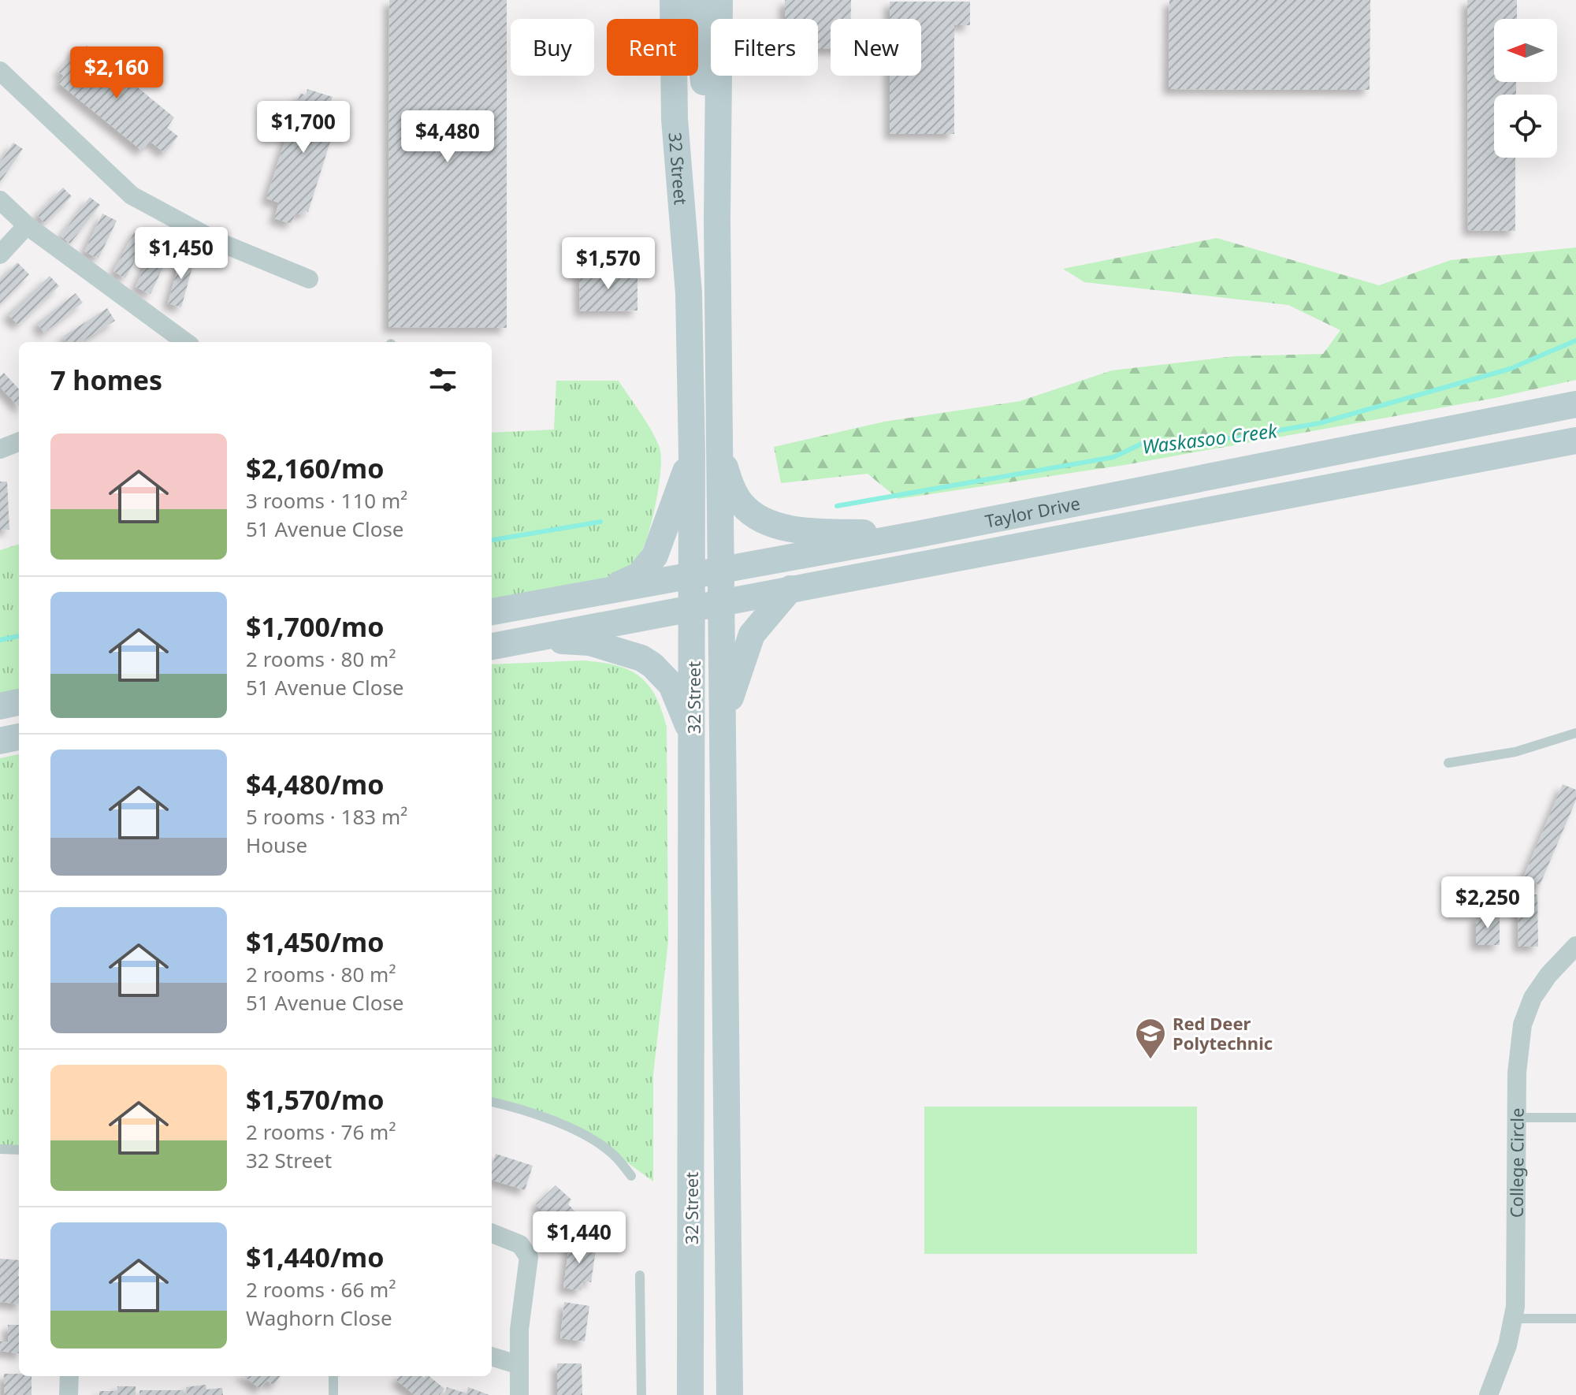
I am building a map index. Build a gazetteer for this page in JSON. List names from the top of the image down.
{
  "streets": {
    "main road": ["32 Street", "Taylor Drive"],
    "street": ["College Circle"]
  },
  "crossings": [
    ["32 Street", "Taylor Drive"]
  ],
  "water": ["Waskasoo Creek"],
  "places": {
    "school or university": ["Red Deer Polytechnic"]
  },
  "north": "left",
  "page": {
    "chip": [
      "Buy",
      "Rent",
      "Filters",
      "New"
    ],
    "price": [
      "$2,160",
      "$1,700",
      "$4,480",
      "$1,450",
      "$1,570",
      "$2,250",
      "$1,440"
    ],
    "heading": "7 homes",
    "list": [
      {
        "name": "$2,160/mo",
        "note": "3 rooms · 110 m² · 51 Avenue Close"
      },
      {
        "name": "$1,700/mo",
        "note": "2 rooms · 80 m² · 51 Avenue Close"
      },
      {
        "name": "$4,480/mo",
        "note": "5 rooms · 183 m² · House"
      },
      {
        "name": "$1,450/mo",
        "note": "2 rooms · 80 m² · 51 Avenue Close"
      },
      {
        "name": "$1,570/mo",
        "note": "2 rooms · 76 m² · 32 Street"
      },
      {
        "name": "$1,440/mo",
        "note": "2 rooms · 66 m² · Waghorn Close"
      }
    ]
  }
}
